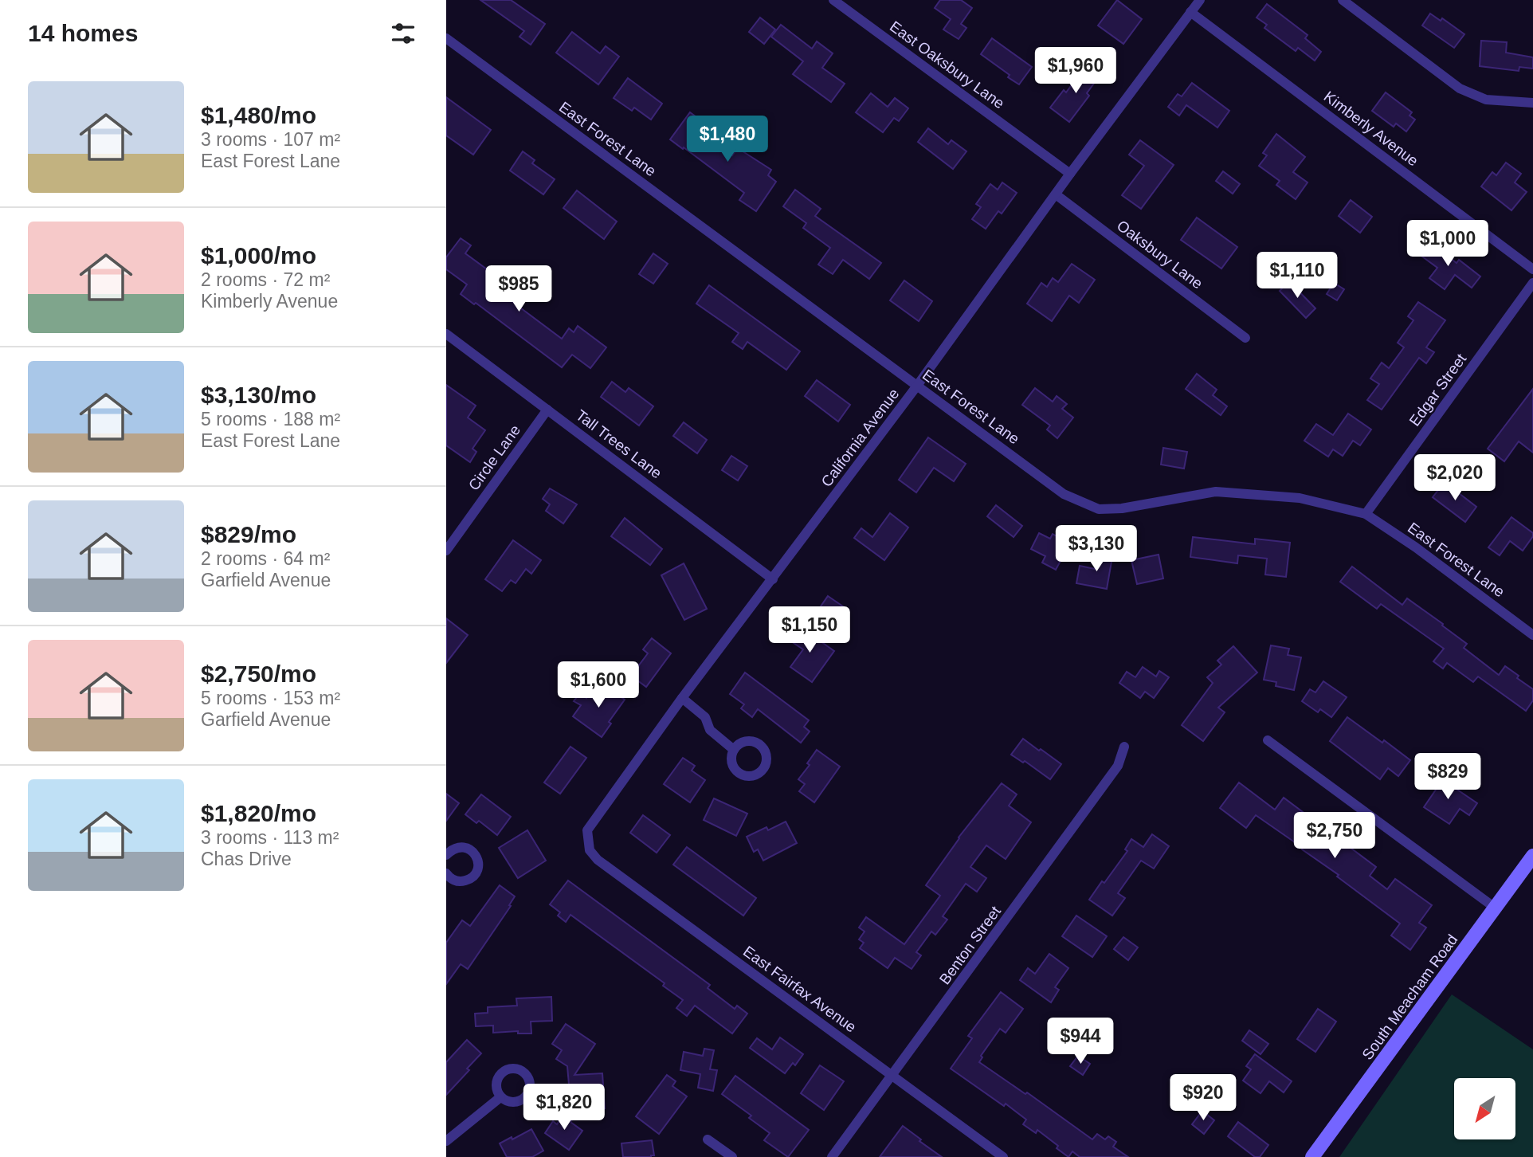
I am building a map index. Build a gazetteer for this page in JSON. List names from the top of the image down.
{
  "streets": {
    "main road": ["South Meacham Road"],
    "street": [
      "East Oaksbury Lane",
      "Kimberly Avenue",
      "East Forest Lane",
      "Oaksbury Lane",
      "Edgar Street",
      "California Avenue",
      "Tall Trees Lane",
      "Circle Lane",
      "Benton Street",
      "East Fairfax Avenue"
    ]
  },
  "crossings": [
    ["East Oaksbury Lane", "California Avenue"],
    ["Kimberly Avenue", "California Avenue"],
    ["East Forest Lane", "Edgar Street"],
    ["East Forest Lane", "California Avenue"],
    ["Oaksbury Lane", "California Avenue"],
    ["California Avenue", "Tall Trees Lane"],
    ["California Avenue", "East Fairfax Avenue"],
    ["Tall Trees Lane", "Circle Lane"],
    ["Benton Street", "East Fairfax Avenue"]
  ],
  "north": "bottom left",
  "page": {
    "heading": "14 homes",
    "price": [
      "$1,960",
      "$1,480",
      "$1,000",
      "$1,110",
      "$985",
      "$2,020",
      "$3,130",
      "$1,150",
      "$1,600",
      "$829",
      "$2,750",
      "$944",
      "$920",
      "$1,820"
    ],
    "list": [
      {
        "name": "$1,480/mo",
        "note": "3 rooms · 107 m² · East Forest Lane"
      },
      {
        "name": "$1,000/mo",
        "note": "2 rooms · 72 m² · Kimberly Avenue"
      },
      {
        "name": "$3,130/mo",
        "note": "5 rooms · 188 m² · East Forest Lane"
      },
      {
        "name": "$829/mo",
        "note": "2 rooms · 64 m² · Garfield Avenue"
      },
      {
        "name": "$2,750/mo",
        "note": "5 rooms · 153 m² · Garfield Avenue"
      },
      {
        "name": "$1,820/mo",
        "note": "3 rooms · 113 m² · Chas Drive"
      }
    ]
  }
}
